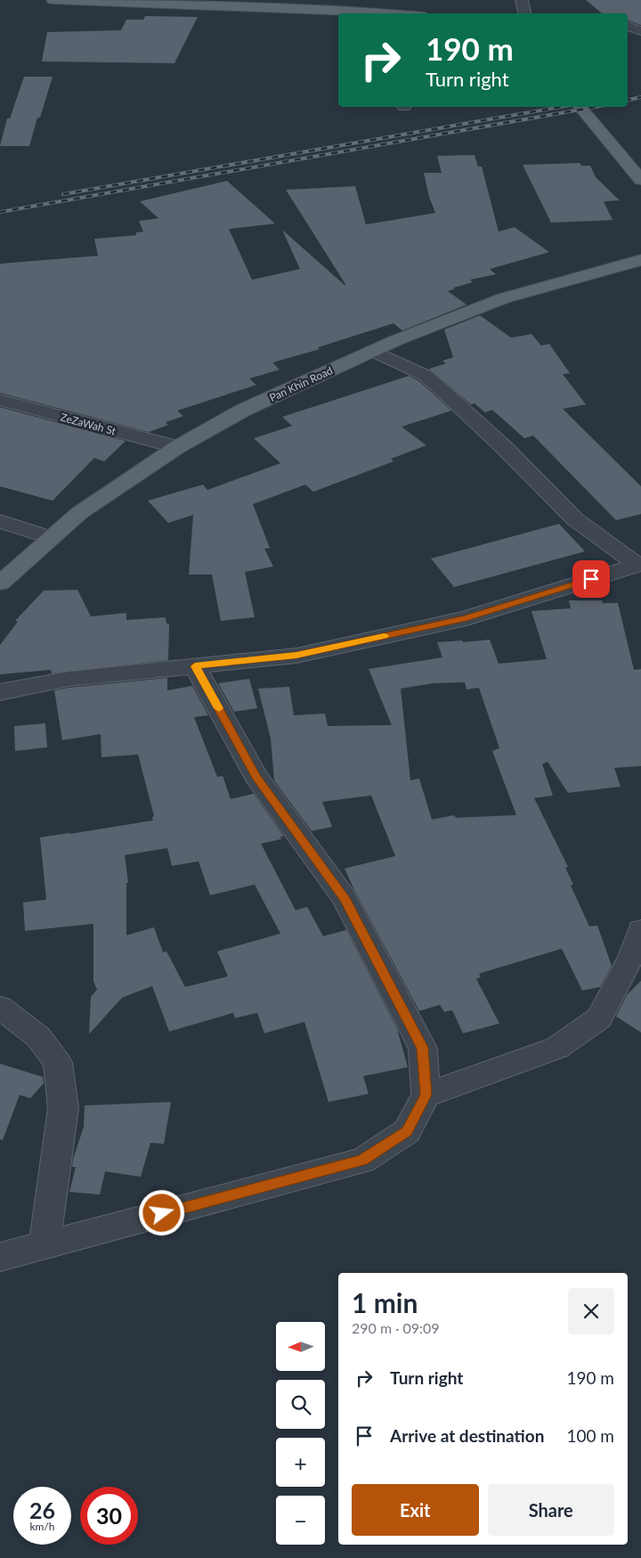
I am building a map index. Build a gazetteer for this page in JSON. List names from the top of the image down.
{
  "streets": {
    "main road": ["Pan Khin Road"],
    "street": ["ZeZaWah St"]
  },
  "crossings": [
    ["Pan Khin Road", "ZeZaWah St"]
  ],
  "north": "left",
  "page": {
    "turn": ["190 m", "Turn right"],
    "heading": ["1 min", "290 m · 09:09"],
    "map_buttons": ["+", "−"],
    "list": [
      {
        "name": "Turn right",
        "value": "190 m"
      },
      {
        "name": "Arrive at destination",
        "value": "100 m"
      }
    ],
    "buttons": ["Exit", "Share"],
    "speed": "26 km/h",
    "limit": "30"
  }
}
